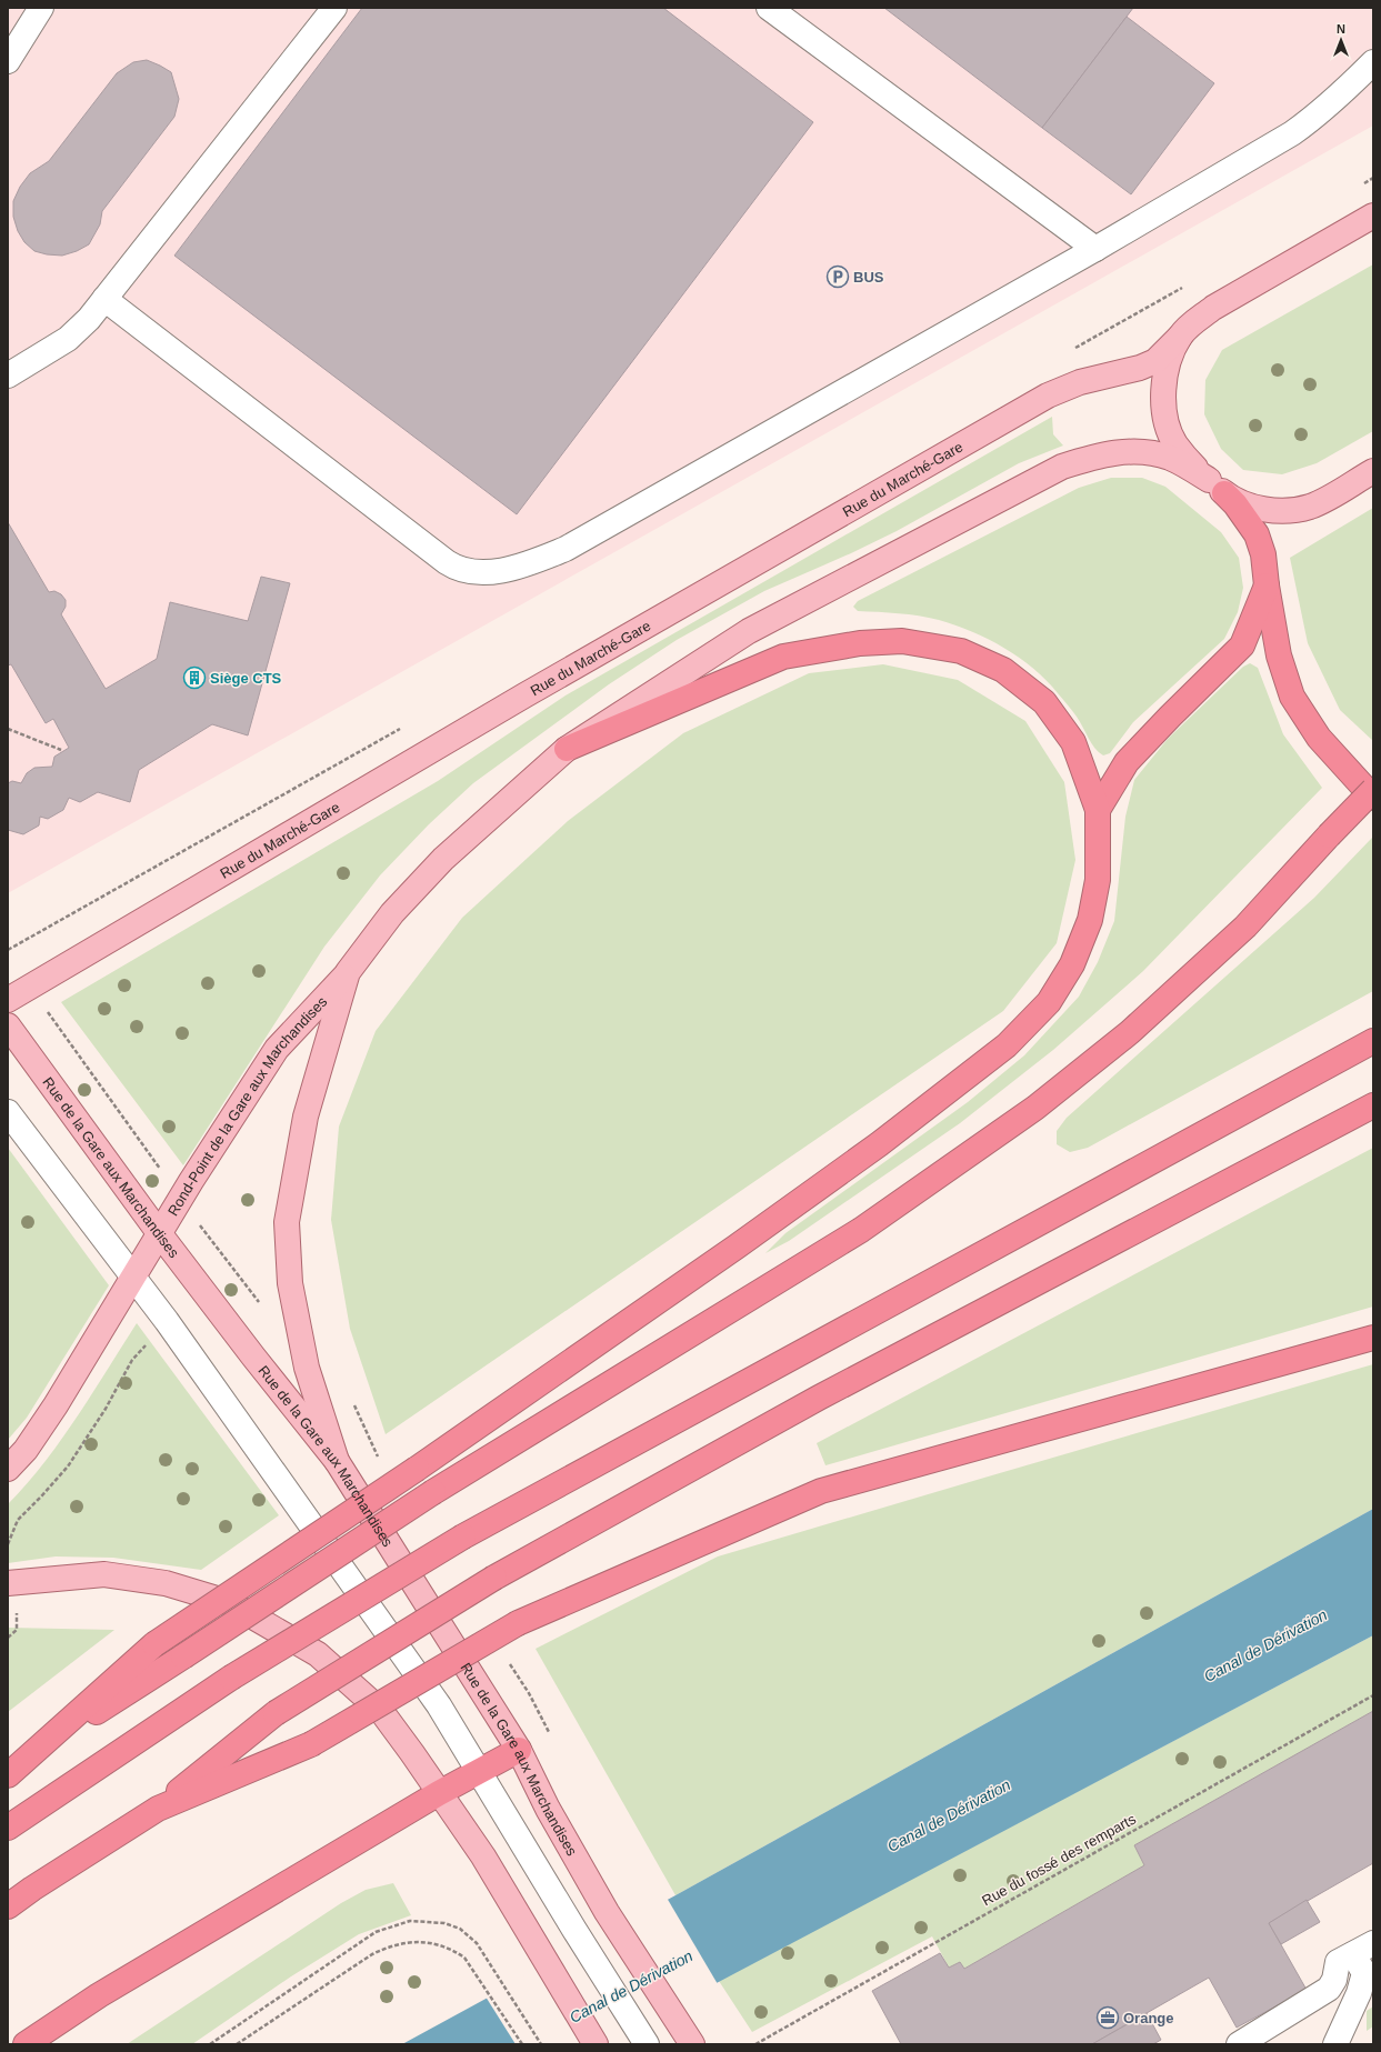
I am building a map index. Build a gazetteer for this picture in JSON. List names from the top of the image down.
{
  "streets": {
    "main road": ["Rue du Marché-Gare", "Rond-Point de la Gare aux Marchandises", "Rue de la Gare aux Marchandises"],
    "path": ["Rue du fossé des remparts"]
  },
  "crossings": [
    ["Rond-Point de la Gare aux Marchandises", "Rue de la Gare aux Marchandises"]
  ],
  "water": ["Canal de Dérivation"],
  "places": {
    "parking": ["BUS"],
    "building": ["Siège CTS"],
    "office": ["Orange"]
  },
  "north": "top"
}
